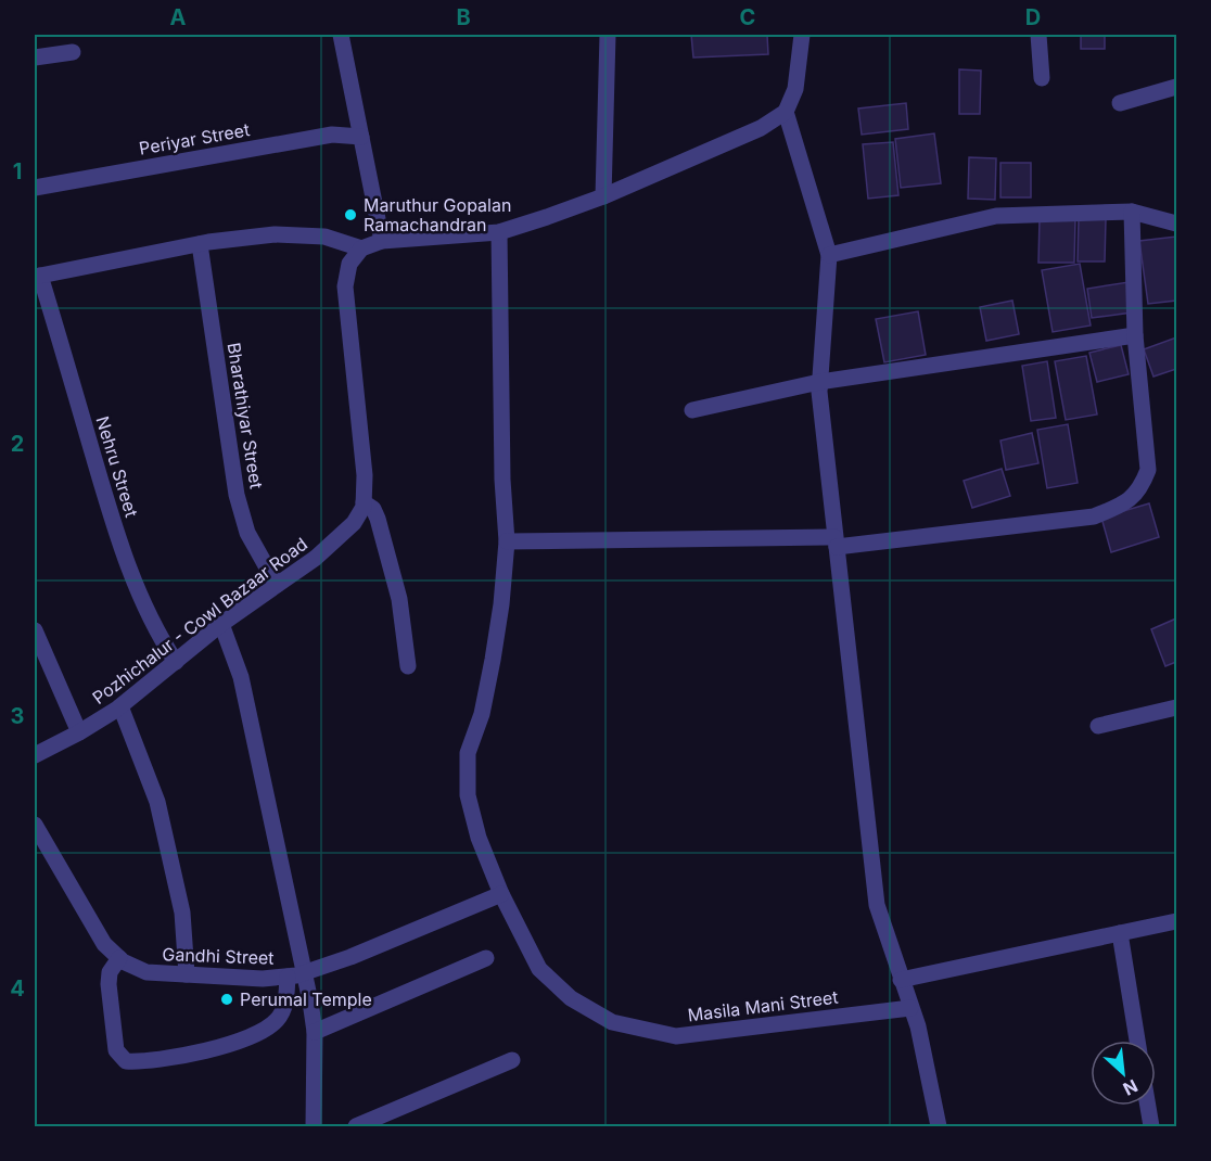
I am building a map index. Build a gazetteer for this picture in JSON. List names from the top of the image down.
{
  "streets": {
    "street": [
      "Periyar Street",
      "Bharathiyar Street",
      "Nehru Street",
      "Pozhichalur - Cowl Bazaar Road",
      "Gandhi Street",
      "Masila Mani Street"
    ]
  },
  "crossings": [
    ["Bharathiyar Street", "Pozhichalur - Cowl Bazaar Road"],
    ["Nehru Street", "Pozhichalur - Cowl Bazaar Road"],
    ["Gandhi Street", "Masila Mani Street"]
  ],
  "places": ["Maruthur Gopalan Ramachandran", "Perumal Temple"],
  "north": "bottom right",
  "grid": {
    "columns": [
      "A",
      "B",
      "C",
      "D"
    ],
    "rows": [
      "1",
      "2",
      "3",
      "4"
    ]
  }
}
